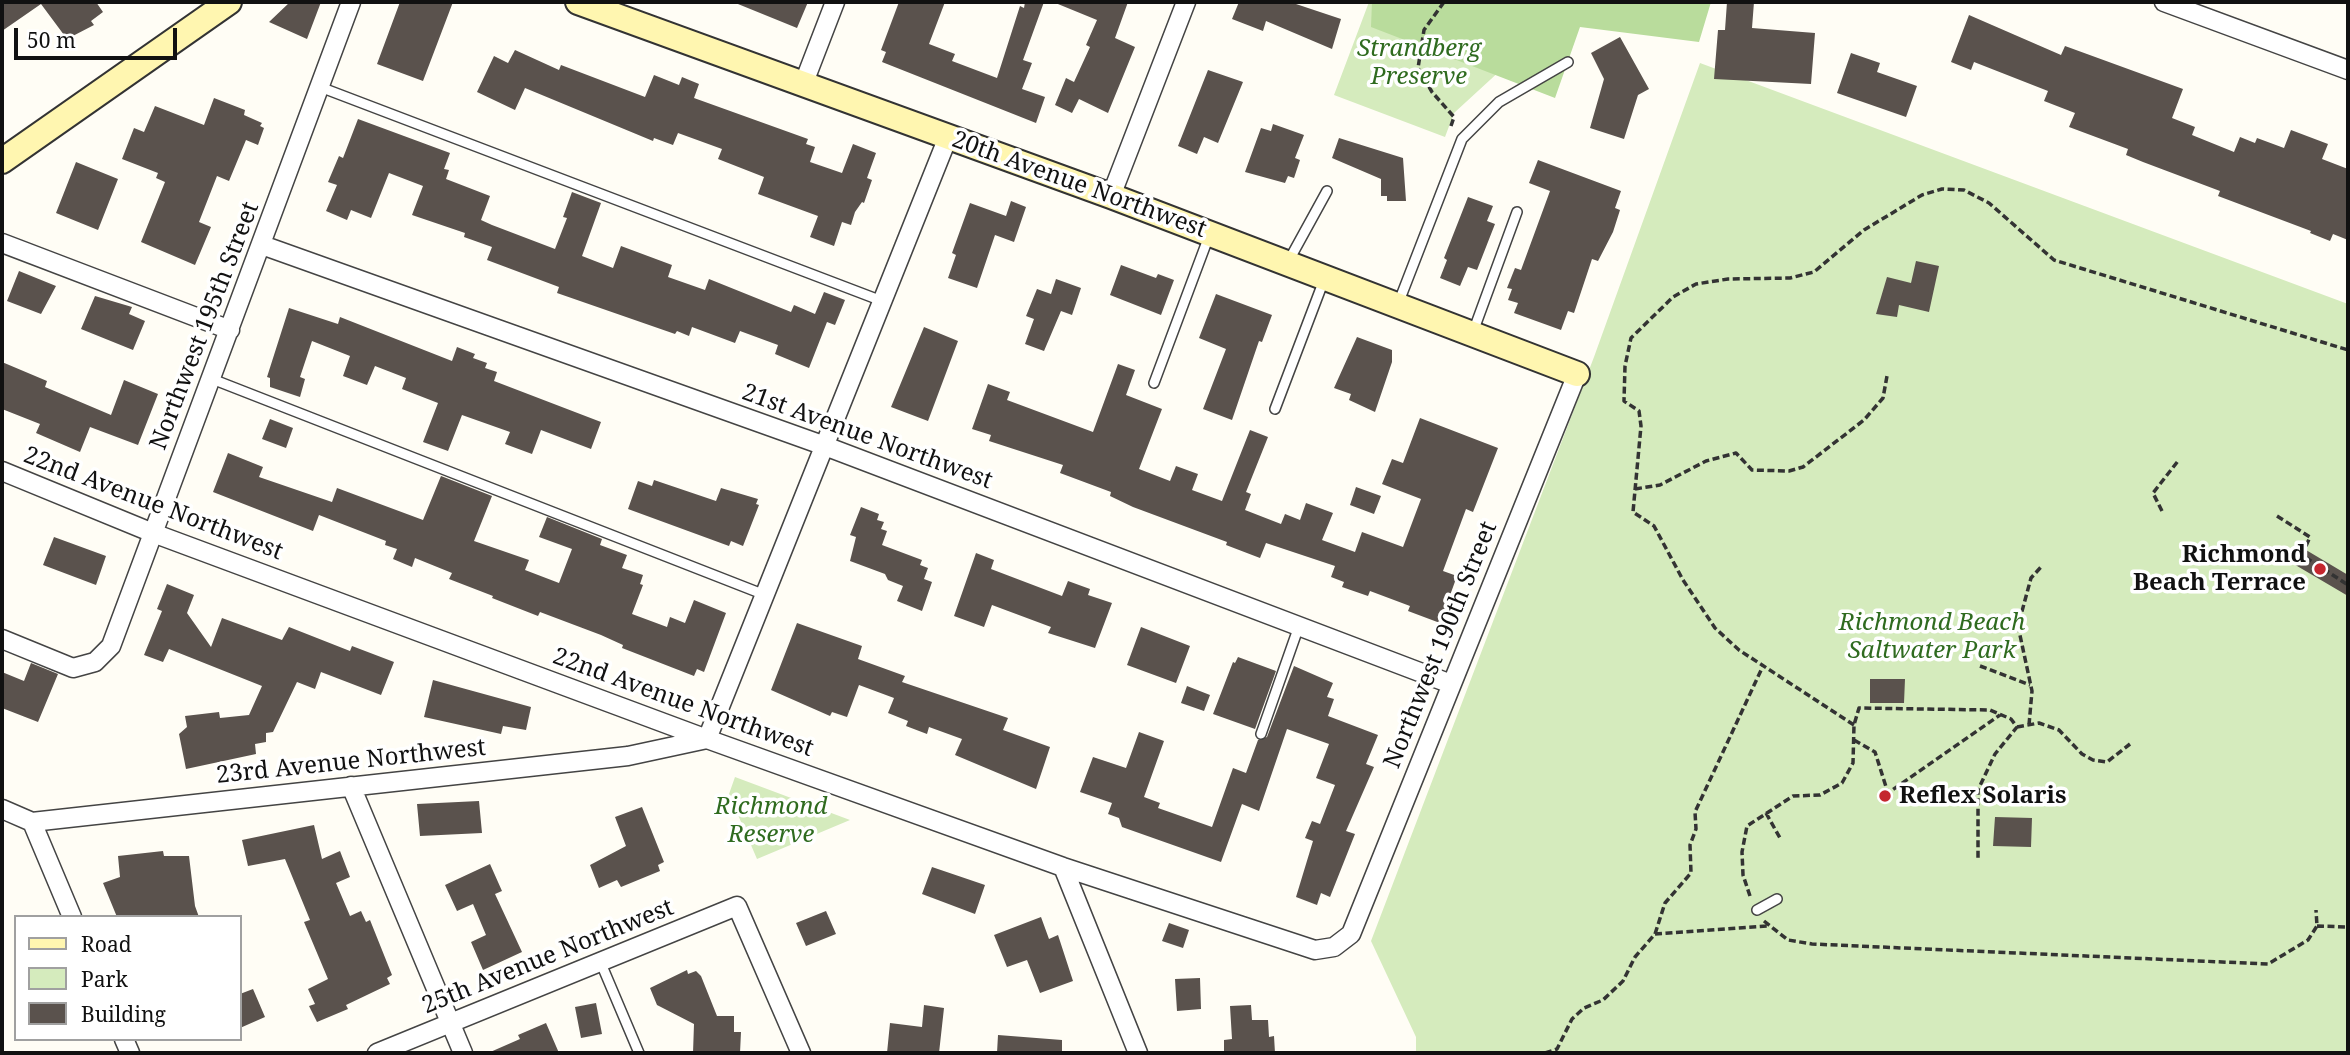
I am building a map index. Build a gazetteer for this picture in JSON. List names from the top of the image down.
{
  "streets": {
    "street": [
      "20th Avenue Northwest",
      "Northwest 195th Street",
      "21st Avenue Northwest",
      "22nd Avenue Northwest",
      "Northwest 190th Street",
      "23rd Avenue Northwest",
      "25th Avenue Northwest"
    ]
  },
  "crossings": [
    ["20th Avenue Northwest", "Northwest 190th Street"],
    ["Northwest 195th Street", "21st Avenue Northwest"],
    ["Northwest 195th Street", "22nd Avenue Northwest"],
    ["21st Avenue Northwest", "Northwest 190th Street"],
    ["22nd Avenue Northwest", "Northwest 190th Street"],
    ["22nd Avenue Northwest", "23rd Avenue Northwest"]
  ],
  "parks": ["Strandberg Preserve", "Richmond Beach Saltwater Park", "Richmond Reserve"],
  "places": ["Richmond Beach Terrace", "Reflex Solaris"],
  "legend": ["Road", "Park", "Building"],
  "scale_bar": "50 m"
}
